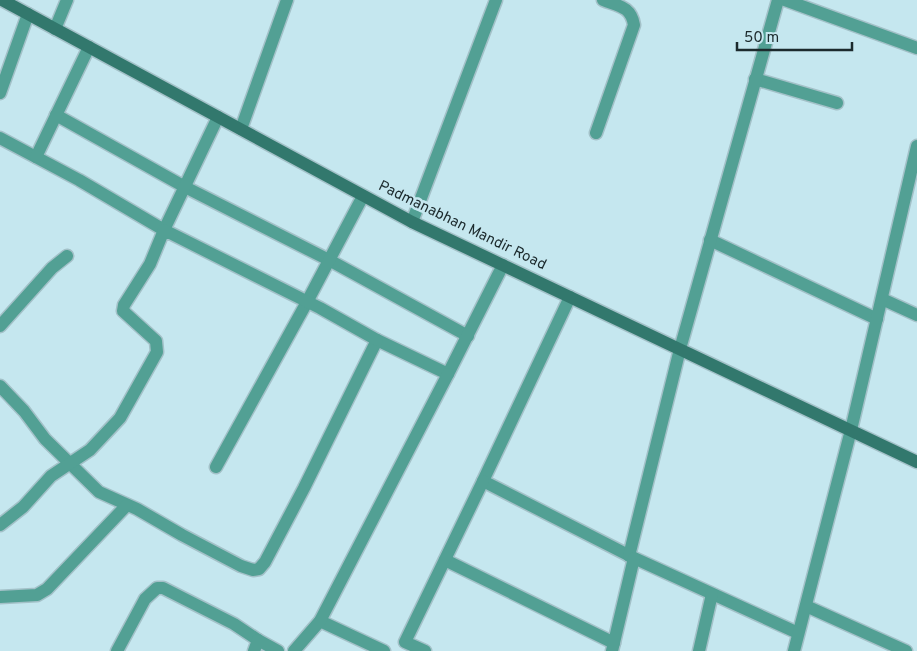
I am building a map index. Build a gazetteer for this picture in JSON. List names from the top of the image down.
{
  "streets": {
    "street": ["Padmanabhan Mandir Road"]
  },
  "scale_bar": "50 m"
}
